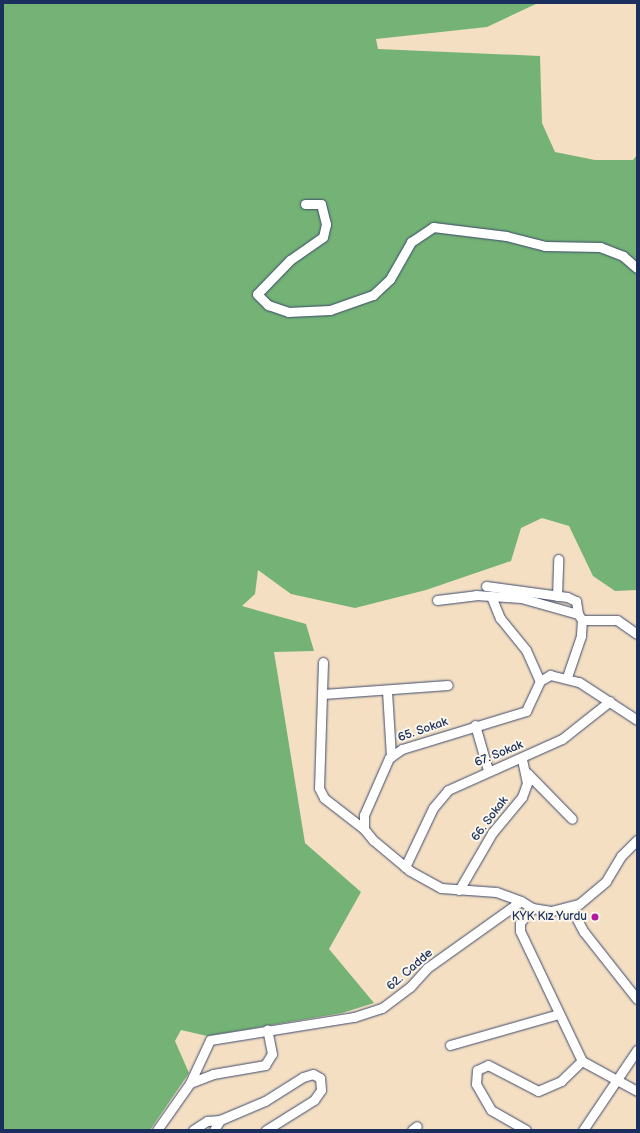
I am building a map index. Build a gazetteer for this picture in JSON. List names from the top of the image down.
{
  "streets": {
    "street": [
      "65. Sokak",
      "67. Sokak",
      "66. Sokak",
      "62. Cadde"
    ]
  },
  "places": ["KYK Kız Yurdu"]
}
